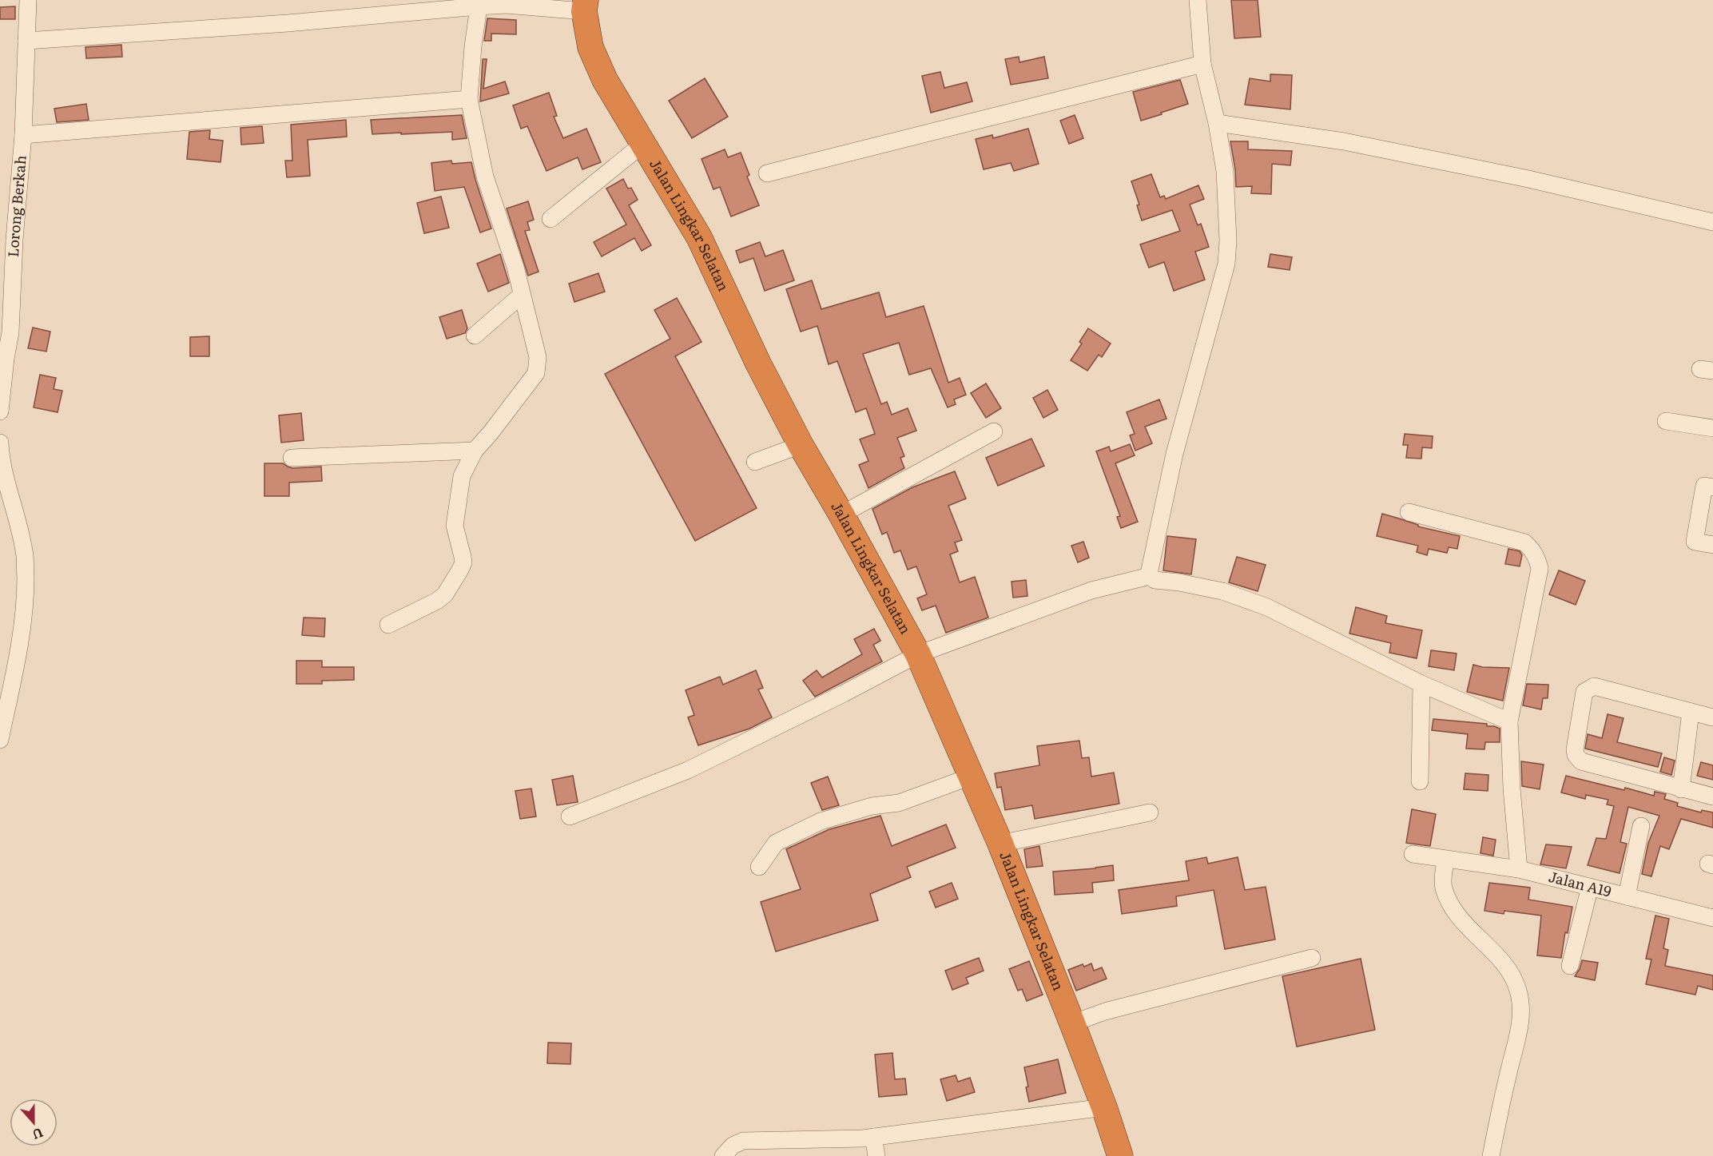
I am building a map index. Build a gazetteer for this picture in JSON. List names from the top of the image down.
{
  "streets": {
    "highway": ["Jalan Lingkar Selatan"],
    "street": ["Lorong Berkah", "Jalan A19"]
  },
  "north": "bottom"
}
